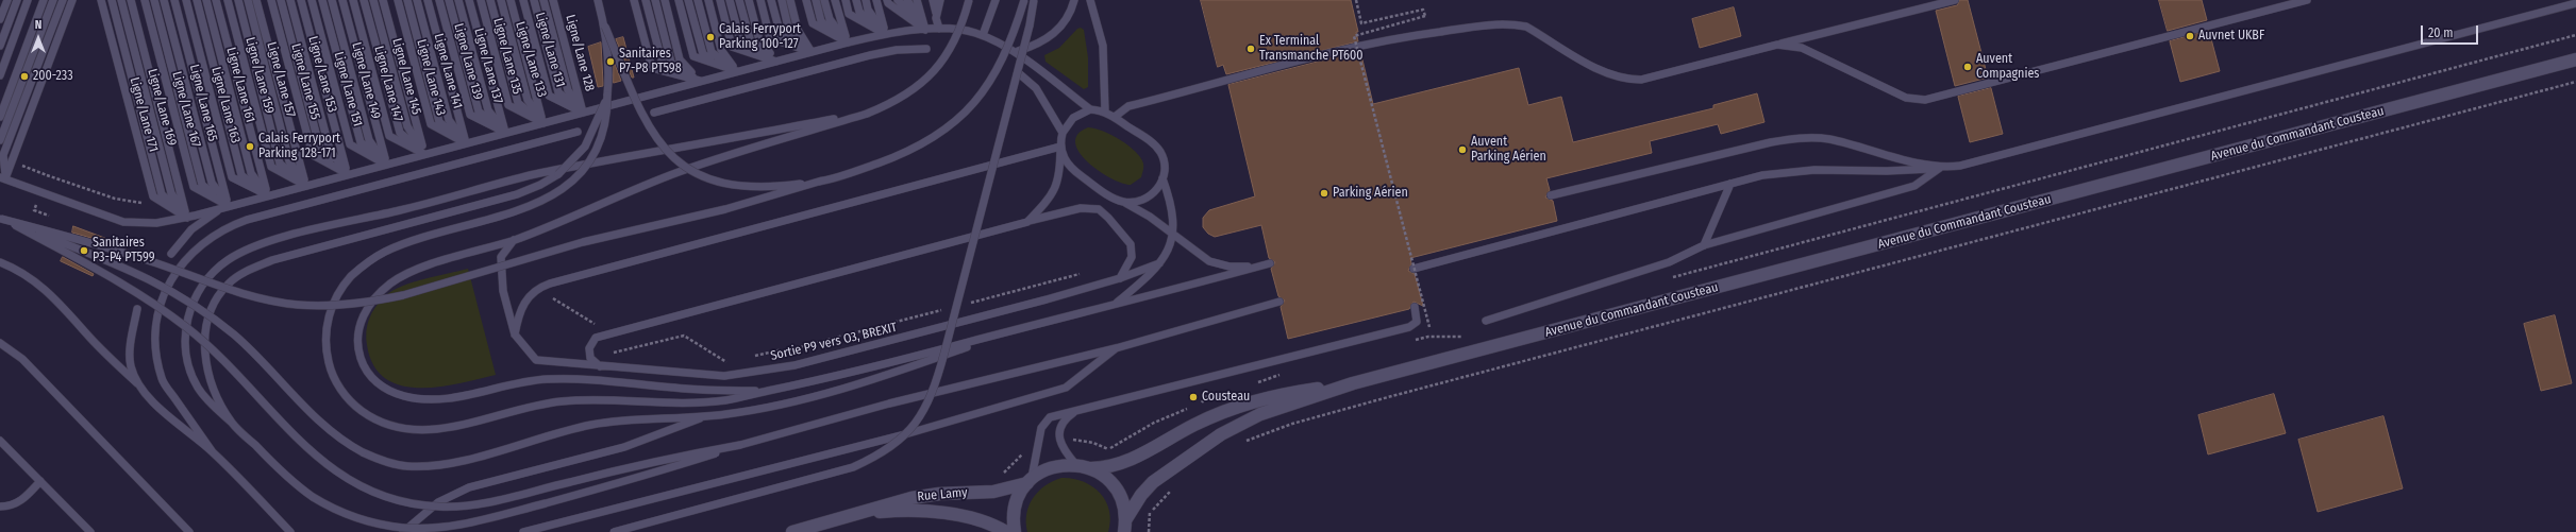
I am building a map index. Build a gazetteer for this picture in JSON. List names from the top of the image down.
{
  "streets": {
    "street": ["Avenue du Commandant Cousteau", "Rue Lamy"],
    "lane": [
      "Ligne/Lane 131",
      "Ligne/Lane 128",
      "Ligne/Lane 135",
      "Ligne/Lane 133",
      "Ligne/Lane 139",
      "Ligne/Lane 137",
      "Ligne/Lane 141",
      "Ligne/Lane 153",
      "Ligne/Lane 159",
      "Ligne/Lane 145",
      "Ligne/Lane 143",
      "Ligne/Lane 157",
      "Ligne/Lane 149",
      "Ligne/Lane 155",
      "Ligne/Lane 147",
      "Ligne/Lane 161",
      "Ligne/Lane 151",
      "Ligne/Lane 165",
      "Ligne/Lane 163",
      "Ligne/Lane 169",
      "Ligne/Lane 167",
      "Ligne/Lane 171",
      "Sortie P9 vers O3, BREXIT"
    ]
  },
  "crossings": [
    ["Ligne/Lane 131", "Ligne/Lane 128"],
    ["Ligne/Lane 135", "Ligne/Lane 133"],
    ["Ligne/Lane 139", "Ligne/Lane 137"],
    ["Ligne/Lane 141", "Ligne/Lane 143"],
    ["Ligne/Lane 153", "Ligne/Lane 155"],
    ["Ligne/Lane 159", "Ligne/Lane 157"],
    ["Ligne/Lane 145", "Ligne/Lane 147"],
    ["Ligne/Lane 149", "Ligne/Lane 151"],
    ["Ligne/Lane 161", "Ligne/Lane 163"],
    ["Ligne/Lane 165", "Ligne/Lane 167"],
    ["Ligne/Lane 169", "Ligne/Lane 171"],
    ["Avenue du Commandant Cousteau", "Rue Lamy"]
  ],
  "places": [
    "Auvnet UKBF",
    "Calais Ferryport Parking 100-127",
    "Ex Terminal Transmanche PT600",
    "Sanitaires P7-P8 PT598",
    "Auvent Compagnies",
    "200-233",
    "Calais Ferryport Parking 128-171",
    "Auvent Parking Aérien",
    "Parking Aérien",
    "Sanitaires P3-P4 PT599",
    "Cousteau"
  ],
  "scale_bar": "20 m",
  "north": "top"
}
